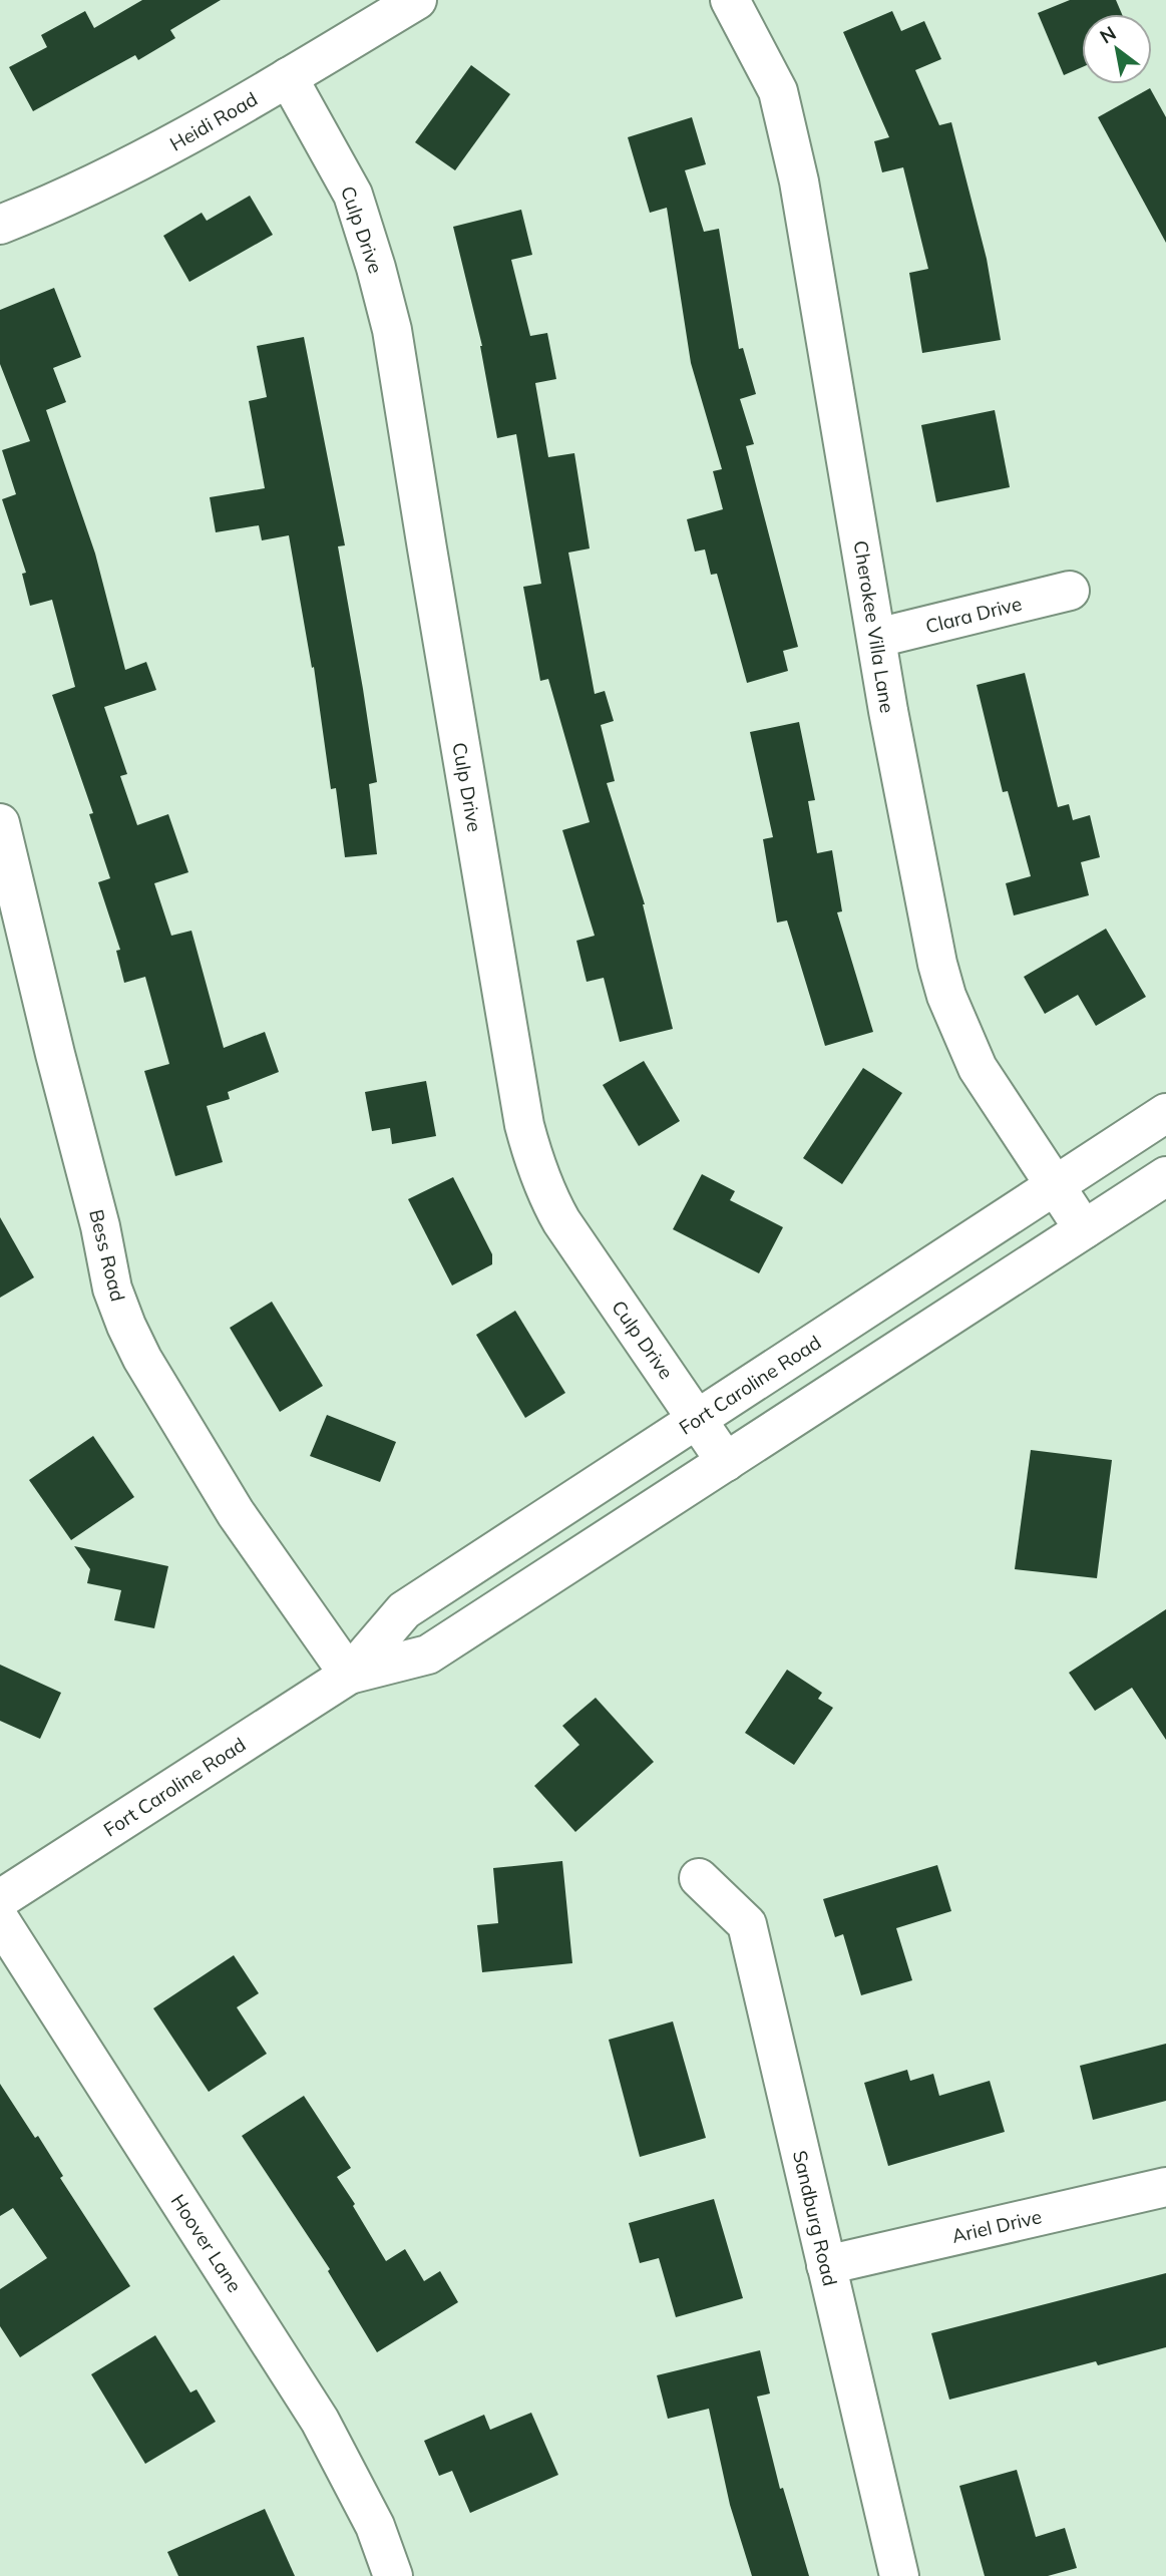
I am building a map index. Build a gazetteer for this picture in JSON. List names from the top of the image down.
{
  "streets": {
    "street": [
      "Heidi Road",
      "Culp Drive",
      "Clara Drive",
      "Cherokee Villa Lane",
      "Bess Road",
      "Fort Caroline Road",
      "Sandburg Road",
      "Ariel Drive",
      "Hoover Lane"
    ]
  },
  "crossings": [
    ["Heidi Road", "Culp Drive"],
    ["Culp Drive", "Fort Caroline Road"],
    ["Clara Drive", "Cherokee Villa Lane"],
    ["Cherokee Villa Lane", "Fort Caroline Road"],
    ["Bess Road", "Fort Caroline Road"],
    ["Sandburg Road", "Ariel Drive"]
  ],
  "north": "top left"
}
